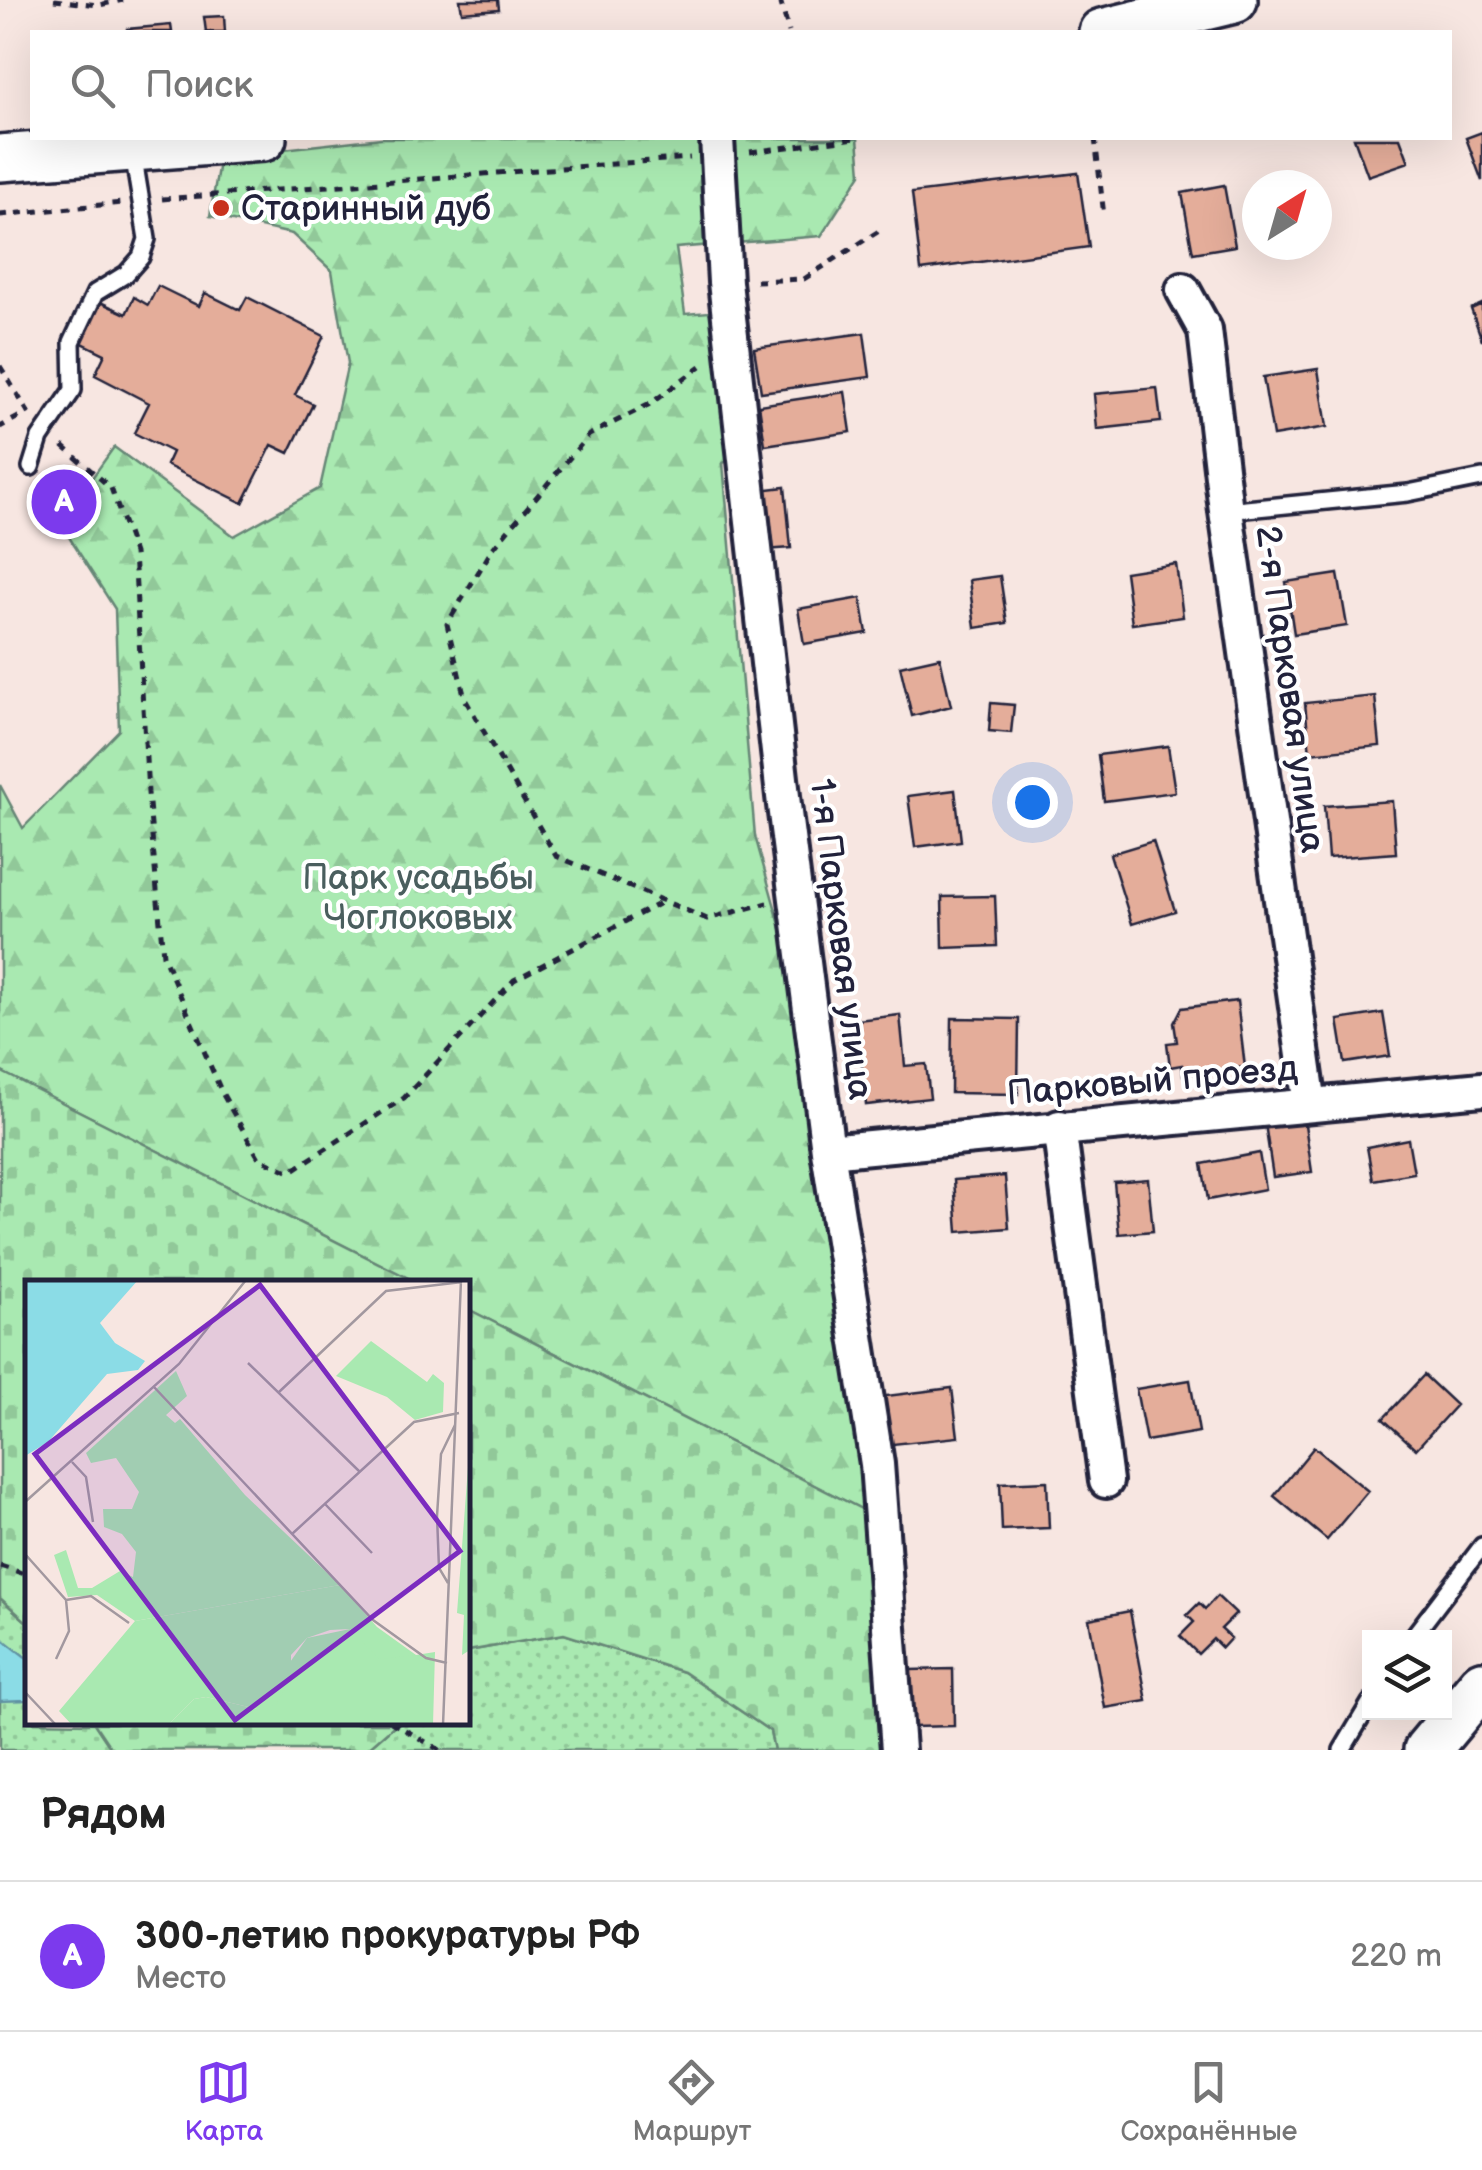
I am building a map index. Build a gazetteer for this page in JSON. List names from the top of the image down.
{
  "streets": {
    "street": ["2-я Парковая улица", "1-я Парковая улица", "Парковый проезд"]
  },
  "crossings": [
    ["2-я Парковая улица", "Парковый проезд"],
    ["1-я Парковая улица", "Парковый проезд"]
  ],
  "parks": ["Парк усадьбы Чоглоковых"],
  "places": ["Старинный дуб"],
  "north": "top right",
  "page": {
    "search": "Поиск",
    "pins": "A",
    "heading": "Рядом",
    "list": [
      {
        "mark": "A",
        "name": "300-летию прокуратуры РФ",
        "note": "Место",
        "value": "220 m"
      }
    ],
    "nav": ["Карта", "Маршрут", "Сохранённые"]
  }
}
